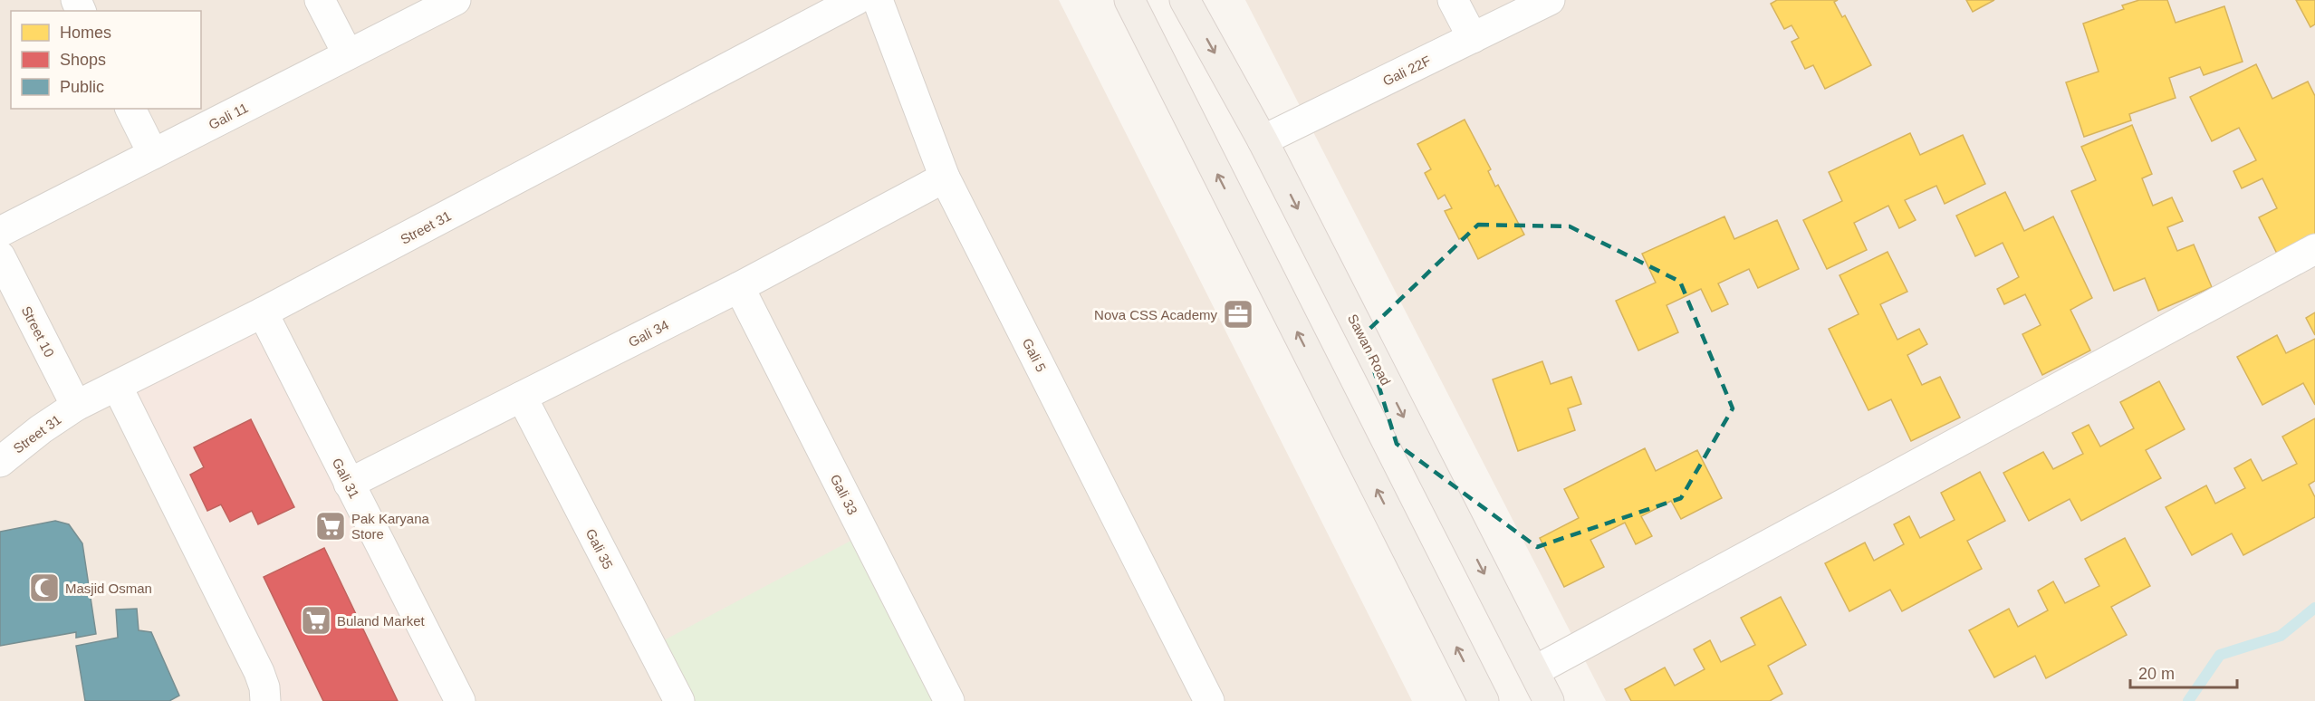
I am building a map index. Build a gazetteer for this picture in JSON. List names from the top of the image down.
{
  "streets": {
    "main road": ["Sawan Road"],
    "street": [
      "Gali 22F",
      "Gali 11",
      "Street 31",
      "Street 10",
      "Gali 34",
      "Gali 5",
      "Gali 31",
      "Gali 33",
      "Gali 35"
    ]
  },
  "crossings": [
    ["Gali 22F", "Sawan Road"],
    ["Street 31", "Street 10"],
    ["Street 31", "Gali 31"],
    ["Gali 34", "Gali 5"],
    ["Gali 34", "Gali 31"],
    ["Gali 34", "Gali 33"],
    ["Gali 34", "Gali 35"]
  ],
  "places": {
    "office": ["Nova CSS Academy"],
    "supermarket": ["Pak Karyana Store", "Buland Market"],
    "mosque": ["Masjid Osman"]
  },
  "legend": ["Homes", "Shops", "Public"],
  "scale_bar": "20 m"
}
